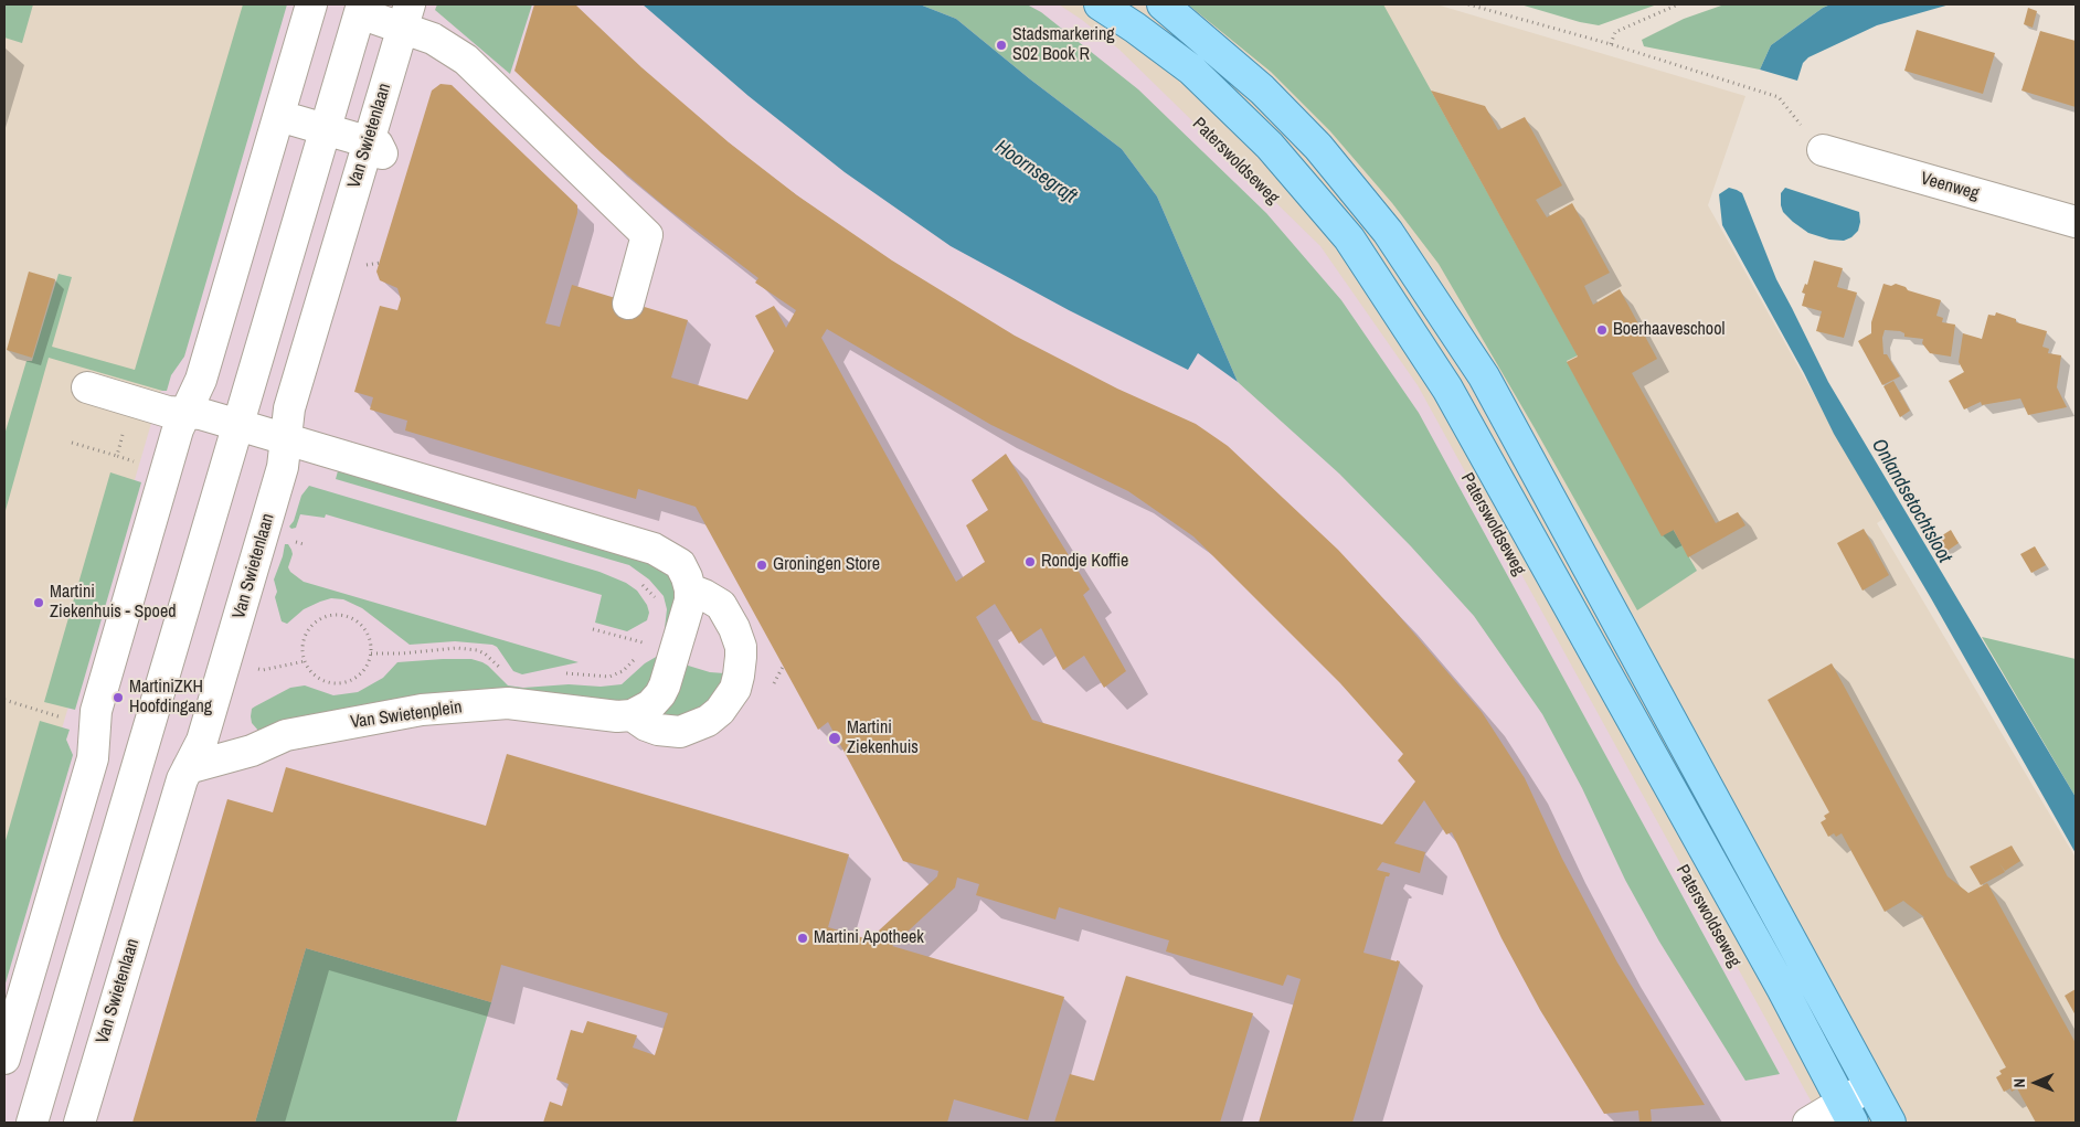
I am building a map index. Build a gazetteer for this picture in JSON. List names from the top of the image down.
{
  "streets": {
    "main road": ["Paterswoldseweg"],
    "street": ["Van Swietenlaan", "Veenweg", "Van Swietenplein"]
  },
  "crossings": [
    ["Van Swietenlaan", "Van Swietenplein"]
  ],
  "water": ["Hoornsegraft", "Onlandsetochtsloot"],
  "places": [
    "Stadsmarkering S02 Book R",
    "Boerhaaveschool",
    "Rondje Koffie",
    "Groningen Store",
    "Martini Ziekenhuis - Spoed",
    "MartiniZKH Hoofdingang",
    "Martini Ziekenhuis",
    "Martini Apotheek"
  ],
  "north": "left"
}
